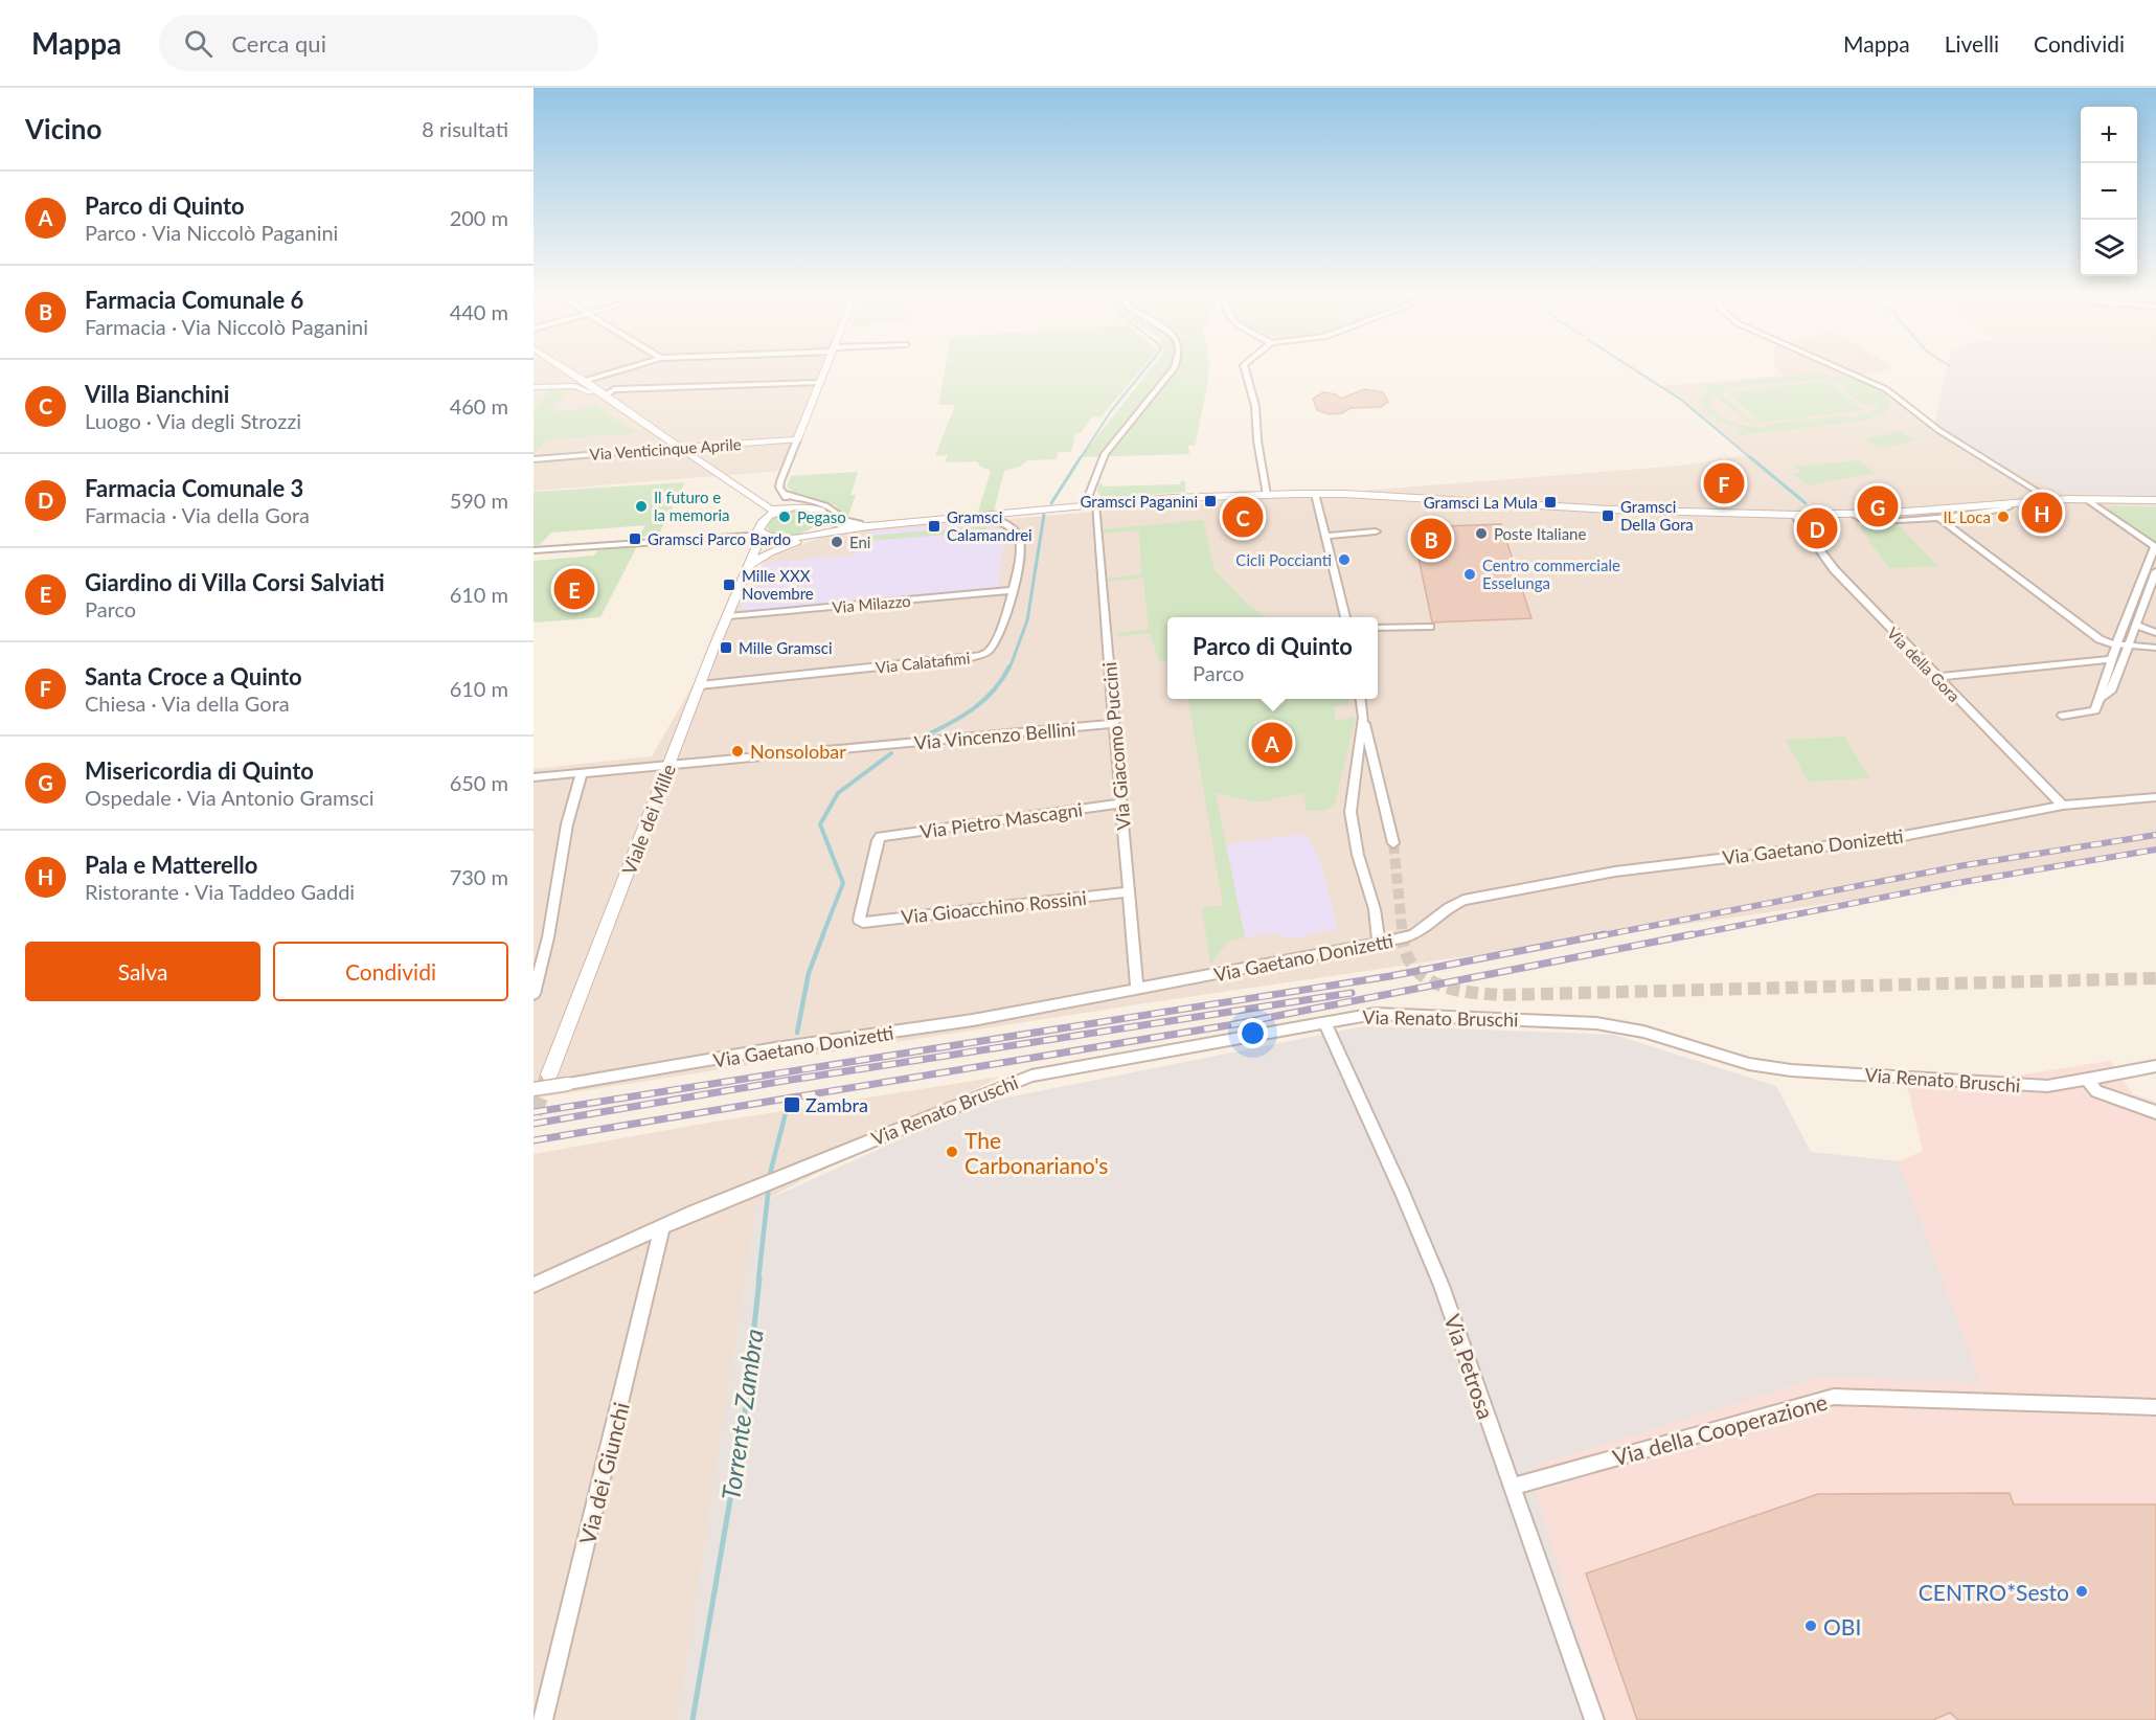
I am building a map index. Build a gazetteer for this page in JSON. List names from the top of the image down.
{
  "streets": {
    "main road": ["Via Venticinque Aprile", "Viale dei Mille"],
    "street": [
      "Via Milazzo",
      "Via Calatafimi",
      "Via della Gora",
      "Via Vincenzo Bellini",
      "Via Giacomo Puccini",
      "Via Pietro Mascagni",
      "Via Gaetano Donizetti",
      "Via Gioacchino Rossini",
      "Via Renato Bruschi",
      "Via Petrosa",
      "Via della Cooperazione",
      "Via dei Giunchi"
    ]
  },
  "crossings": [
    ["Via Milazzo", "Via Calatafimi"],
    ["Via Milazzo", "Viale dei Mille"],
    ["Via Calatafimi", "Viale dei Mille"],
    ["Via della Gora", "Via Gaetano Donizetti"],
    ["Via Vincenzo Bellini", "Via Giacomo Puccini"],
    ["Via Vincenzo Bellini", "Viale dei Mille"],
    ["Via Giacomo Puccini", "Via Pietro Mascagni"],
    ["Via Giacomo Puccini", "Via Gaetano Donizetti"],
    ["Via Giacomo Puccini", "Via Gioacchino Rossini"],
    ["Via Pietro Mascagni", "Via Gioacchino Rossini"],
    ["Via Renato Bruschi", "Via Petrosa"],
    ["Via Renato Bruschi", "Via dei Giunchi"],
    ["Via Petrosa", "Via della Cooperazione"]
  ],
  "water": ["Torrente Zambra"],
  "places": {
    "transit": [
      "Gramsci Paganini",
      "Gramsci La Mula",
      "Gramsci Della Gora",
      "Gramsci Calamandrei",
      "Gramsci Parco Bardo",
      "Mille XXX Novembre",
      "Mille Gramsci",
      "Zambra"
    ],
    "other": [
      "Il futuro e la memoria",
      "Pegaso",
      "IL Loca",
      "Poste Italiane",
      "Eni",
      "Cicli Poccianti",
      "Centro commerciale Esselunga",
      "Nonsolobar",
      "The Carbonariano's",
      "CENTRO*Sesto",
      "OBI"
    ]
  },
  "page": {
    "header": "Mappa",
    "search": "Cerca qui",
    "nav": ["Mappa", "Livelli", "Condividi"],
    "heading": ["Vicino", "8 risultati"],
    "map_buttons": ["+", "−"],
    "list": [
      {
        "mark": "A",
        "name": "Parco di Quinto",
        "note": "Parco · Via Niccolò Paganini",
        "value": "200 m"
      },
      {
        "mark": "B",
        "name": "Farmacia Comunale 6",
        "note": "Farmacia · Via Niccolò Paganini",
        "value": "440 m"
      },
      {
        "mark": "C",
        "name": "Villa Bianchini",
        "note": "Luogo · Via degli Strozzi",
        "value": "460 m"
      },
      {
        "mark": "D",
        "name": "Farmacia Comunale 3",
        "note": "Farmacia · Via della Gora",
        "value": "590 m"
      },
      {
        "mark": "E",
        "name": "Giardino di Villa Corsi Salviati",
        "note": "Parco",
        "value": "610 m"
      },
      {
        "mark": "F",
        "name": "Santa Croce a Quinto",
        "note": "Chiesa · Via della Gora",
        "value": "610 m"
      },
      {
        "mark": "G",
        "name": "Misericordia di Quinto",
        "note": "Ospedale · Via Antonio Gramsci",
        "value": "650 m"
      },
      {
        "mark": "H",
        "name": "Pala e Matterello",
        "note": "Ristorante · Via Taddeo Gaddi",
        "value": "730 m"
      }
    ],
    "pins": [
      "F",
      "G",
      "H",
      "C",
      "D",
      "B",
      "E",
      "A"
    ],
    "popup": ["Parco di Quinto", "Parco"],
    "buttons": ["Salva", "Condividi"]
  }
}
